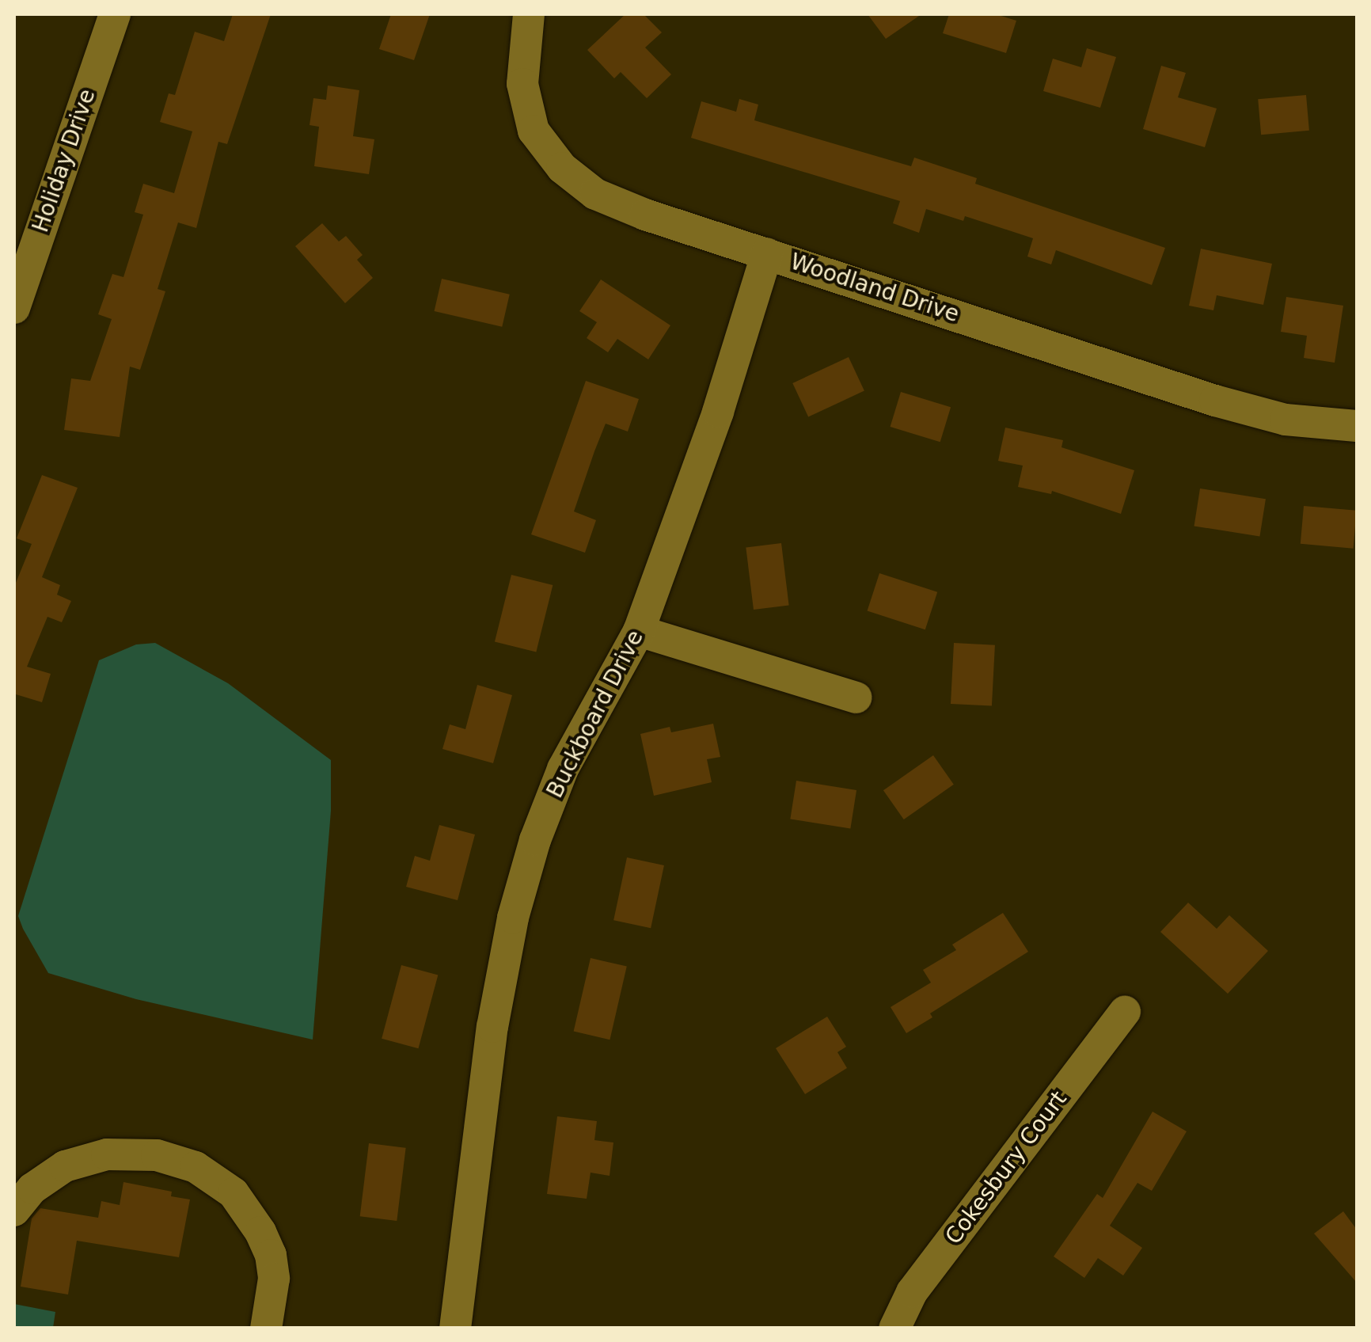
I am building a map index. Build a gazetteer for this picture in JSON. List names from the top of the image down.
{
  "streets": {
    "street": [
      "Holiday Drive",
      "Woodland Drive",
      "Buckboard Drive",
      "Cokesbury Court"
    ]
  },
  "crossings": [
    ["Woodland Drive", "Buckboard Drive"]
  ]
}
